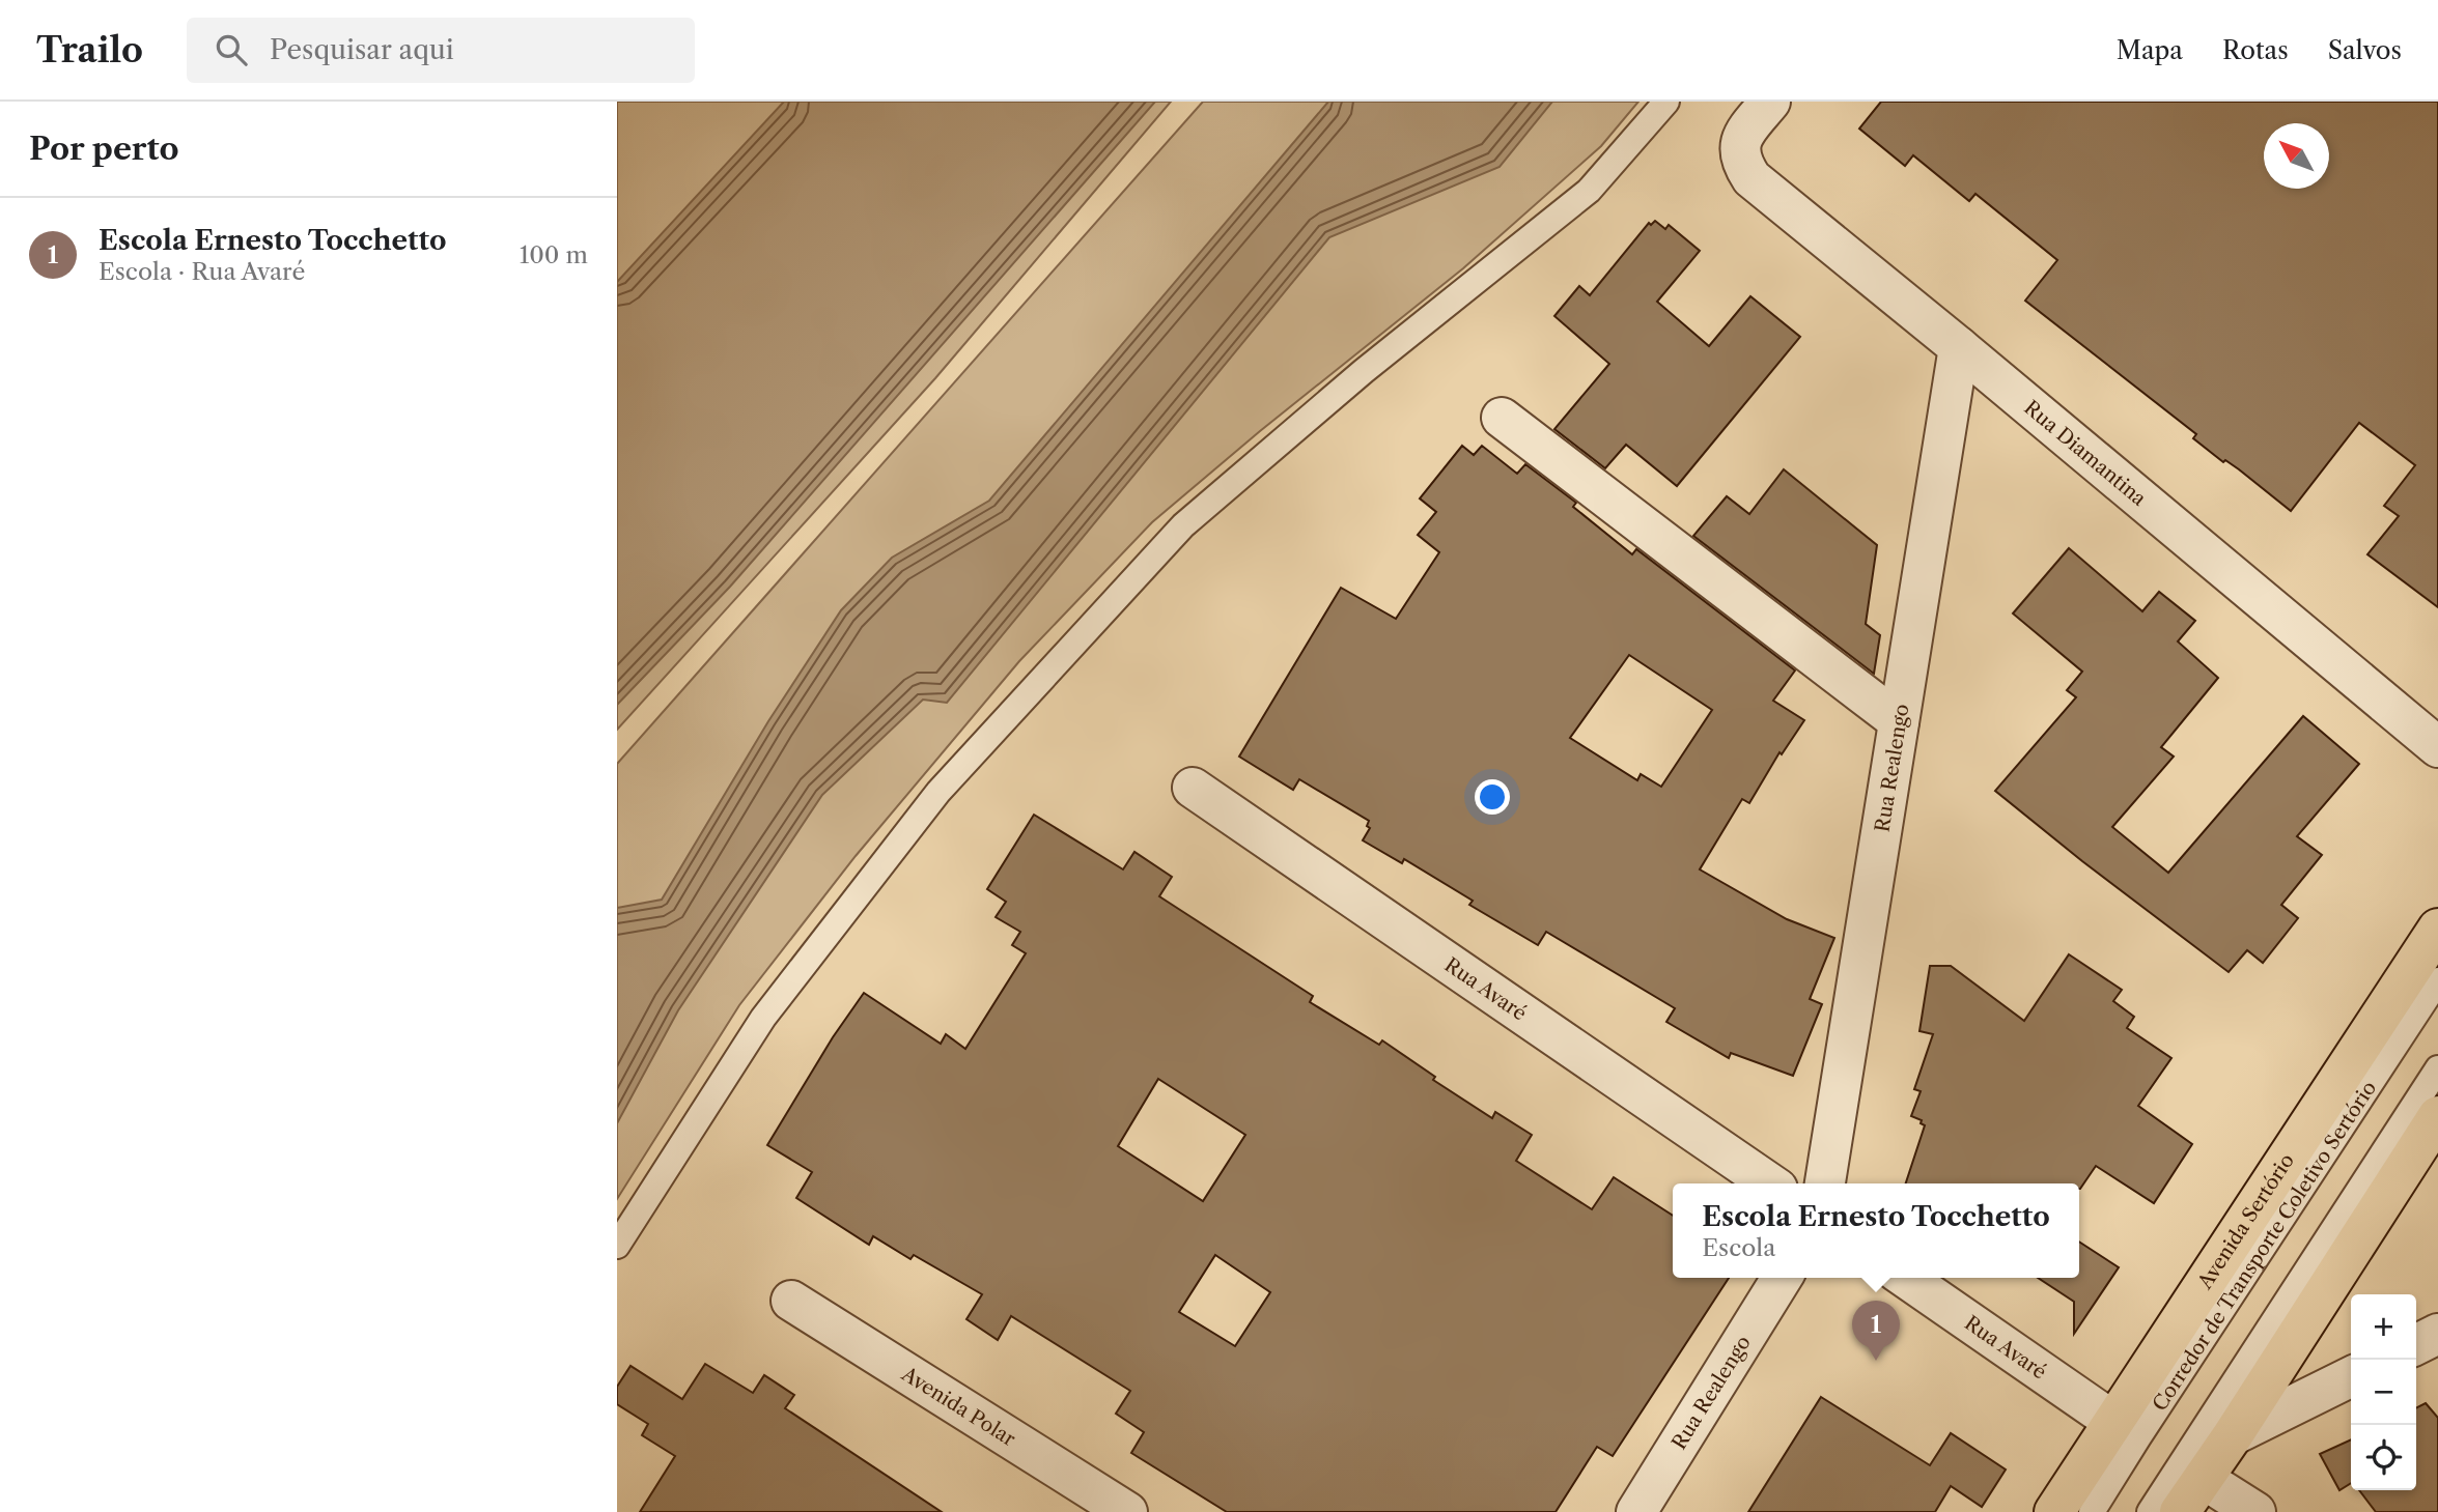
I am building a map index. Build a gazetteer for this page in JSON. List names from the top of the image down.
{
  "streets": {
    "main road": ["Avenida Sertório"],
    "street": [
      "Rua Diamantina",
      "Rua Realengo",
      "Rua Avaré",
      "Avenida Polar"
    ],
    "lane": ["Corredor de Transporte Coletivo Sertório"]
  },
  "crossings": [
    ["Rua Diamantina", "Rua Realengo"],
    ["Rua Avaré", "Avenida Sertório"],
    ["Rua Avaré", "Corredor de Transporte Coletivo Sertório"],
    ["Avenida Sertório", "Corredor de Transporte Coletivo Sertório"]
  ],
  "north": "top left",
  "page": {
    "header": "Trailo",
    "search": "Pesquisar aqui",
    "nav": ["Mapa", "Rotas", "Salvos"],
    "heading": "Por perto",
    "list": [
      {
        "mark": "1",
        "name": "Escola Ernesto Tocchetto",
        "note": "Escola · Rua Avaré",
        "value": "100 m"
      }
    ],
    "popup": ["Escola Ernesto Tocchetto", "Escola"],
    "map_buttons": ["+", "−"],
    "pins": "1"
  }
}
